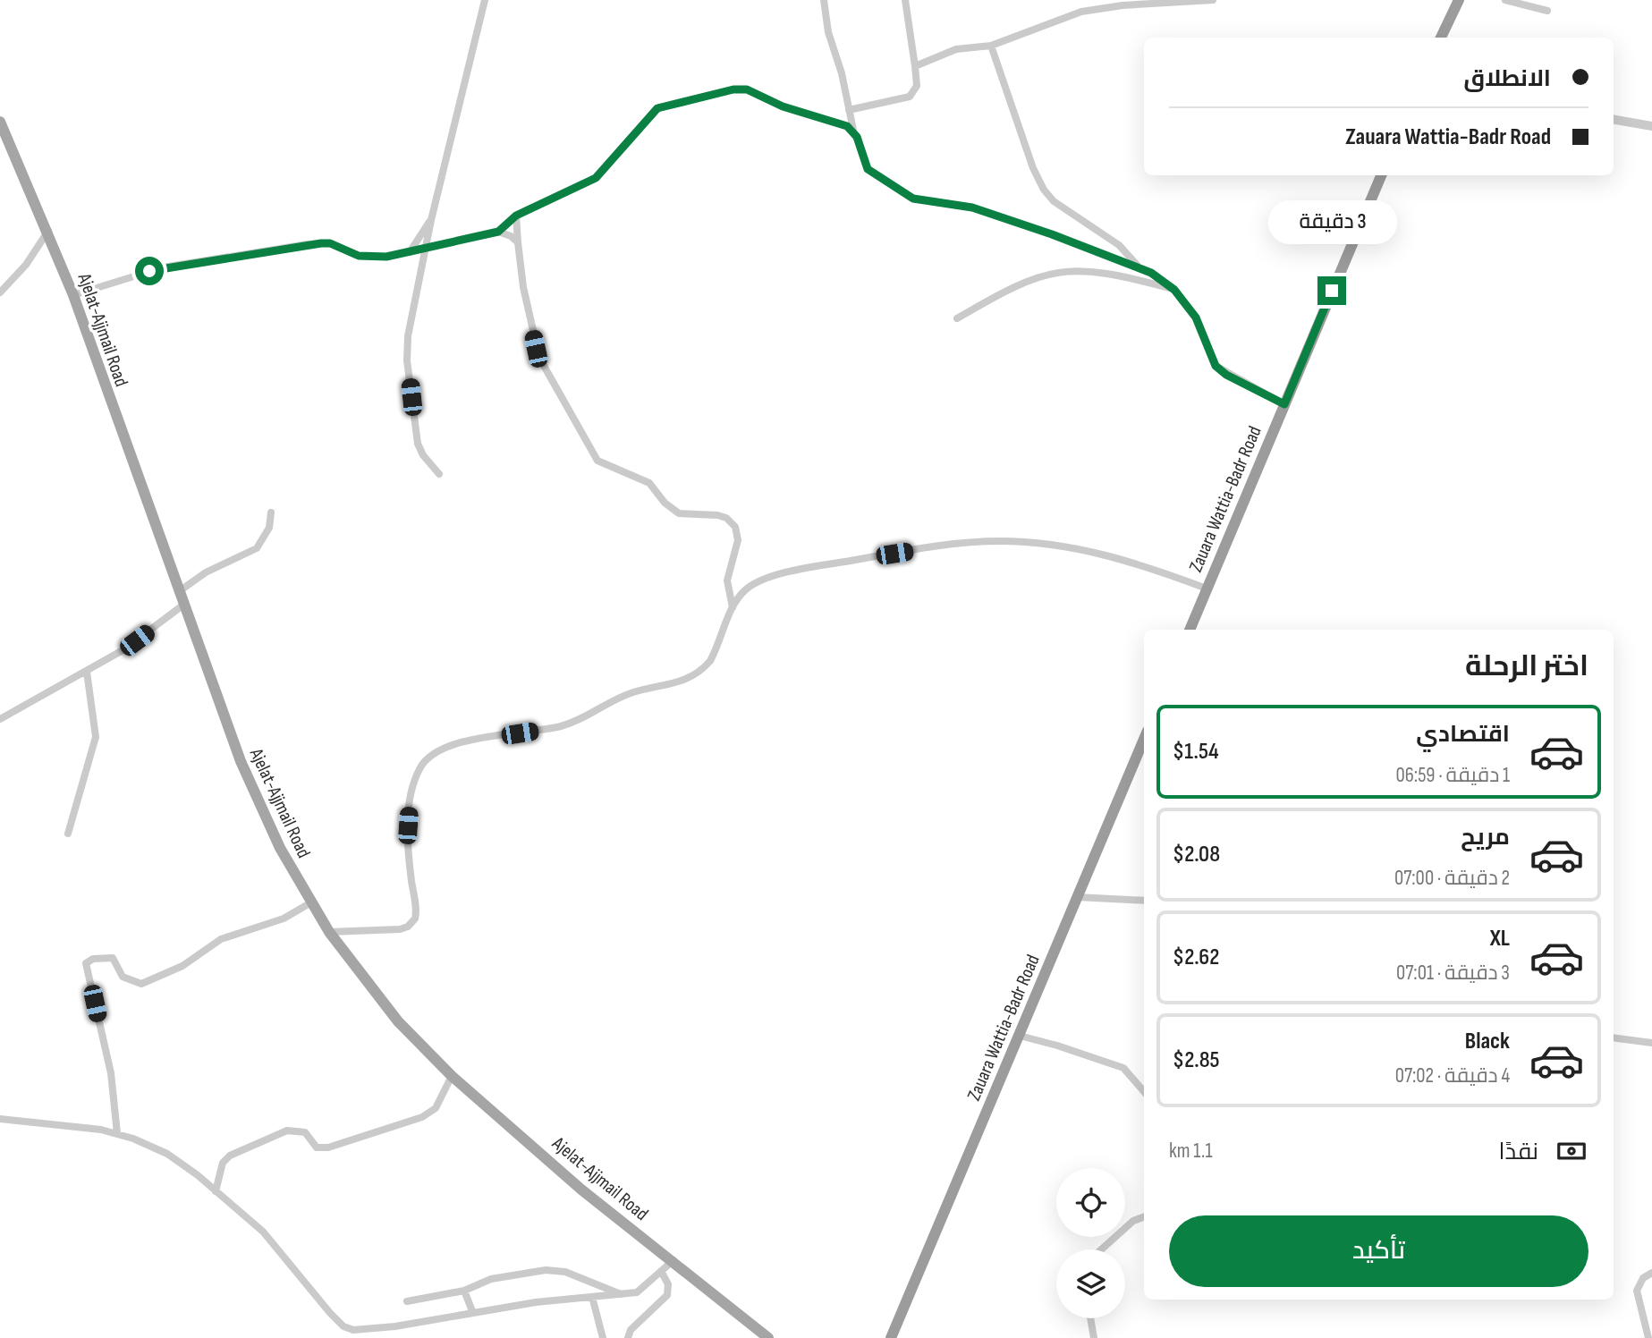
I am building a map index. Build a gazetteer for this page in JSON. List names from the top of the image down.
{
  "streets": {
    "highway": ["Zauara Wattia-Badr Road"],
    "main road": ["Ajelat-Ajjmail Road"]
  },
  "page": {
    "banner": ["الانطلاق", "Zauara Wattia-Badr Road"],
    "bubble": "3 دقيقة",
    "heading": "اختر الرحلة",
    "list": [
      {
        "name": "اقتصادي",
        "note": "1 دقيقة · 06:59",
        "value": "$1.54"
      },
      {
        "name": "مريح",
        "note": "2 دقيقة · 07:00",
        "value": "$2.08"
      },
      {
        "name": "XL",
        "note": "3 دقيقة · 07:01",
        "value": "$2.62"
      },
      {
        "name": "Black",
        "note": "4 دقيقة · 07:02",
        "value": "$2.85"
      }
    ],
    "pay": ["نقدًا", "1.1 km"],
    "buttons": "تأكيد"
  }
}
